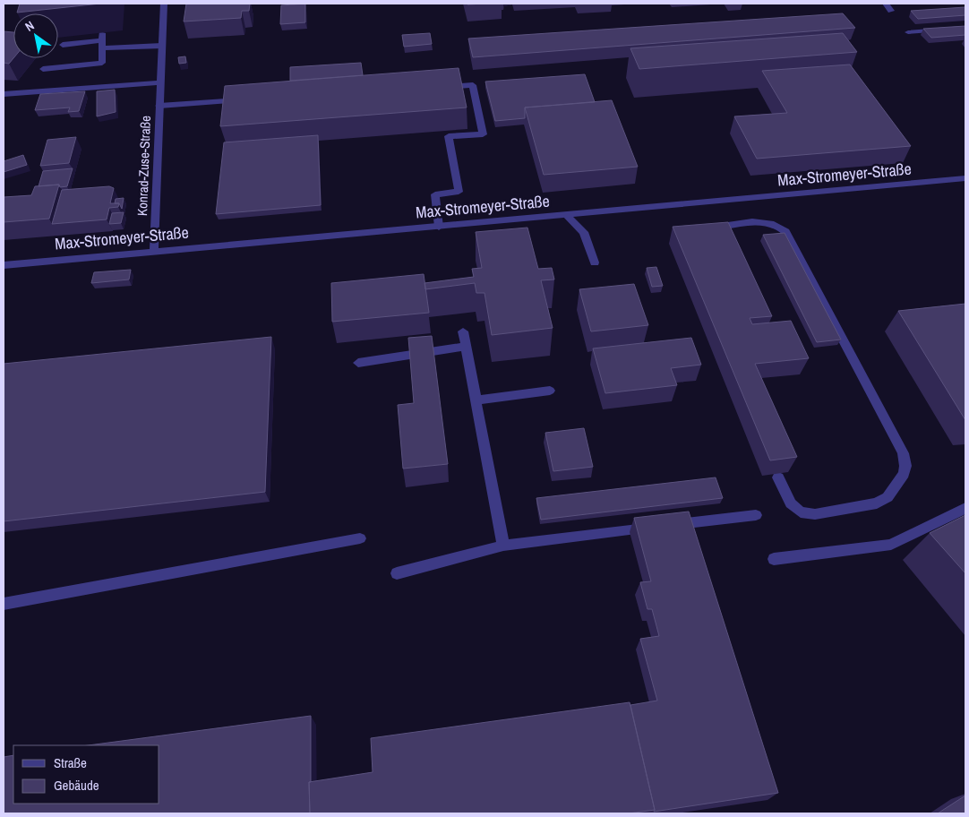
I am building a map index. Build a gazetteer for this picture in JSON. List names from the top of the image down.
{
  "streets": {
    "street": ["Konrad-Zuse-Straße", "Max-Stromeyer-Straße"]
  },
  "crossings": [
    ["Konrad-Zuse-Straße", "Max-Stromeyer-Straße"]
  ],
  "legend": ["Straße", "Gebäude"],
  "north": "top left"
}
